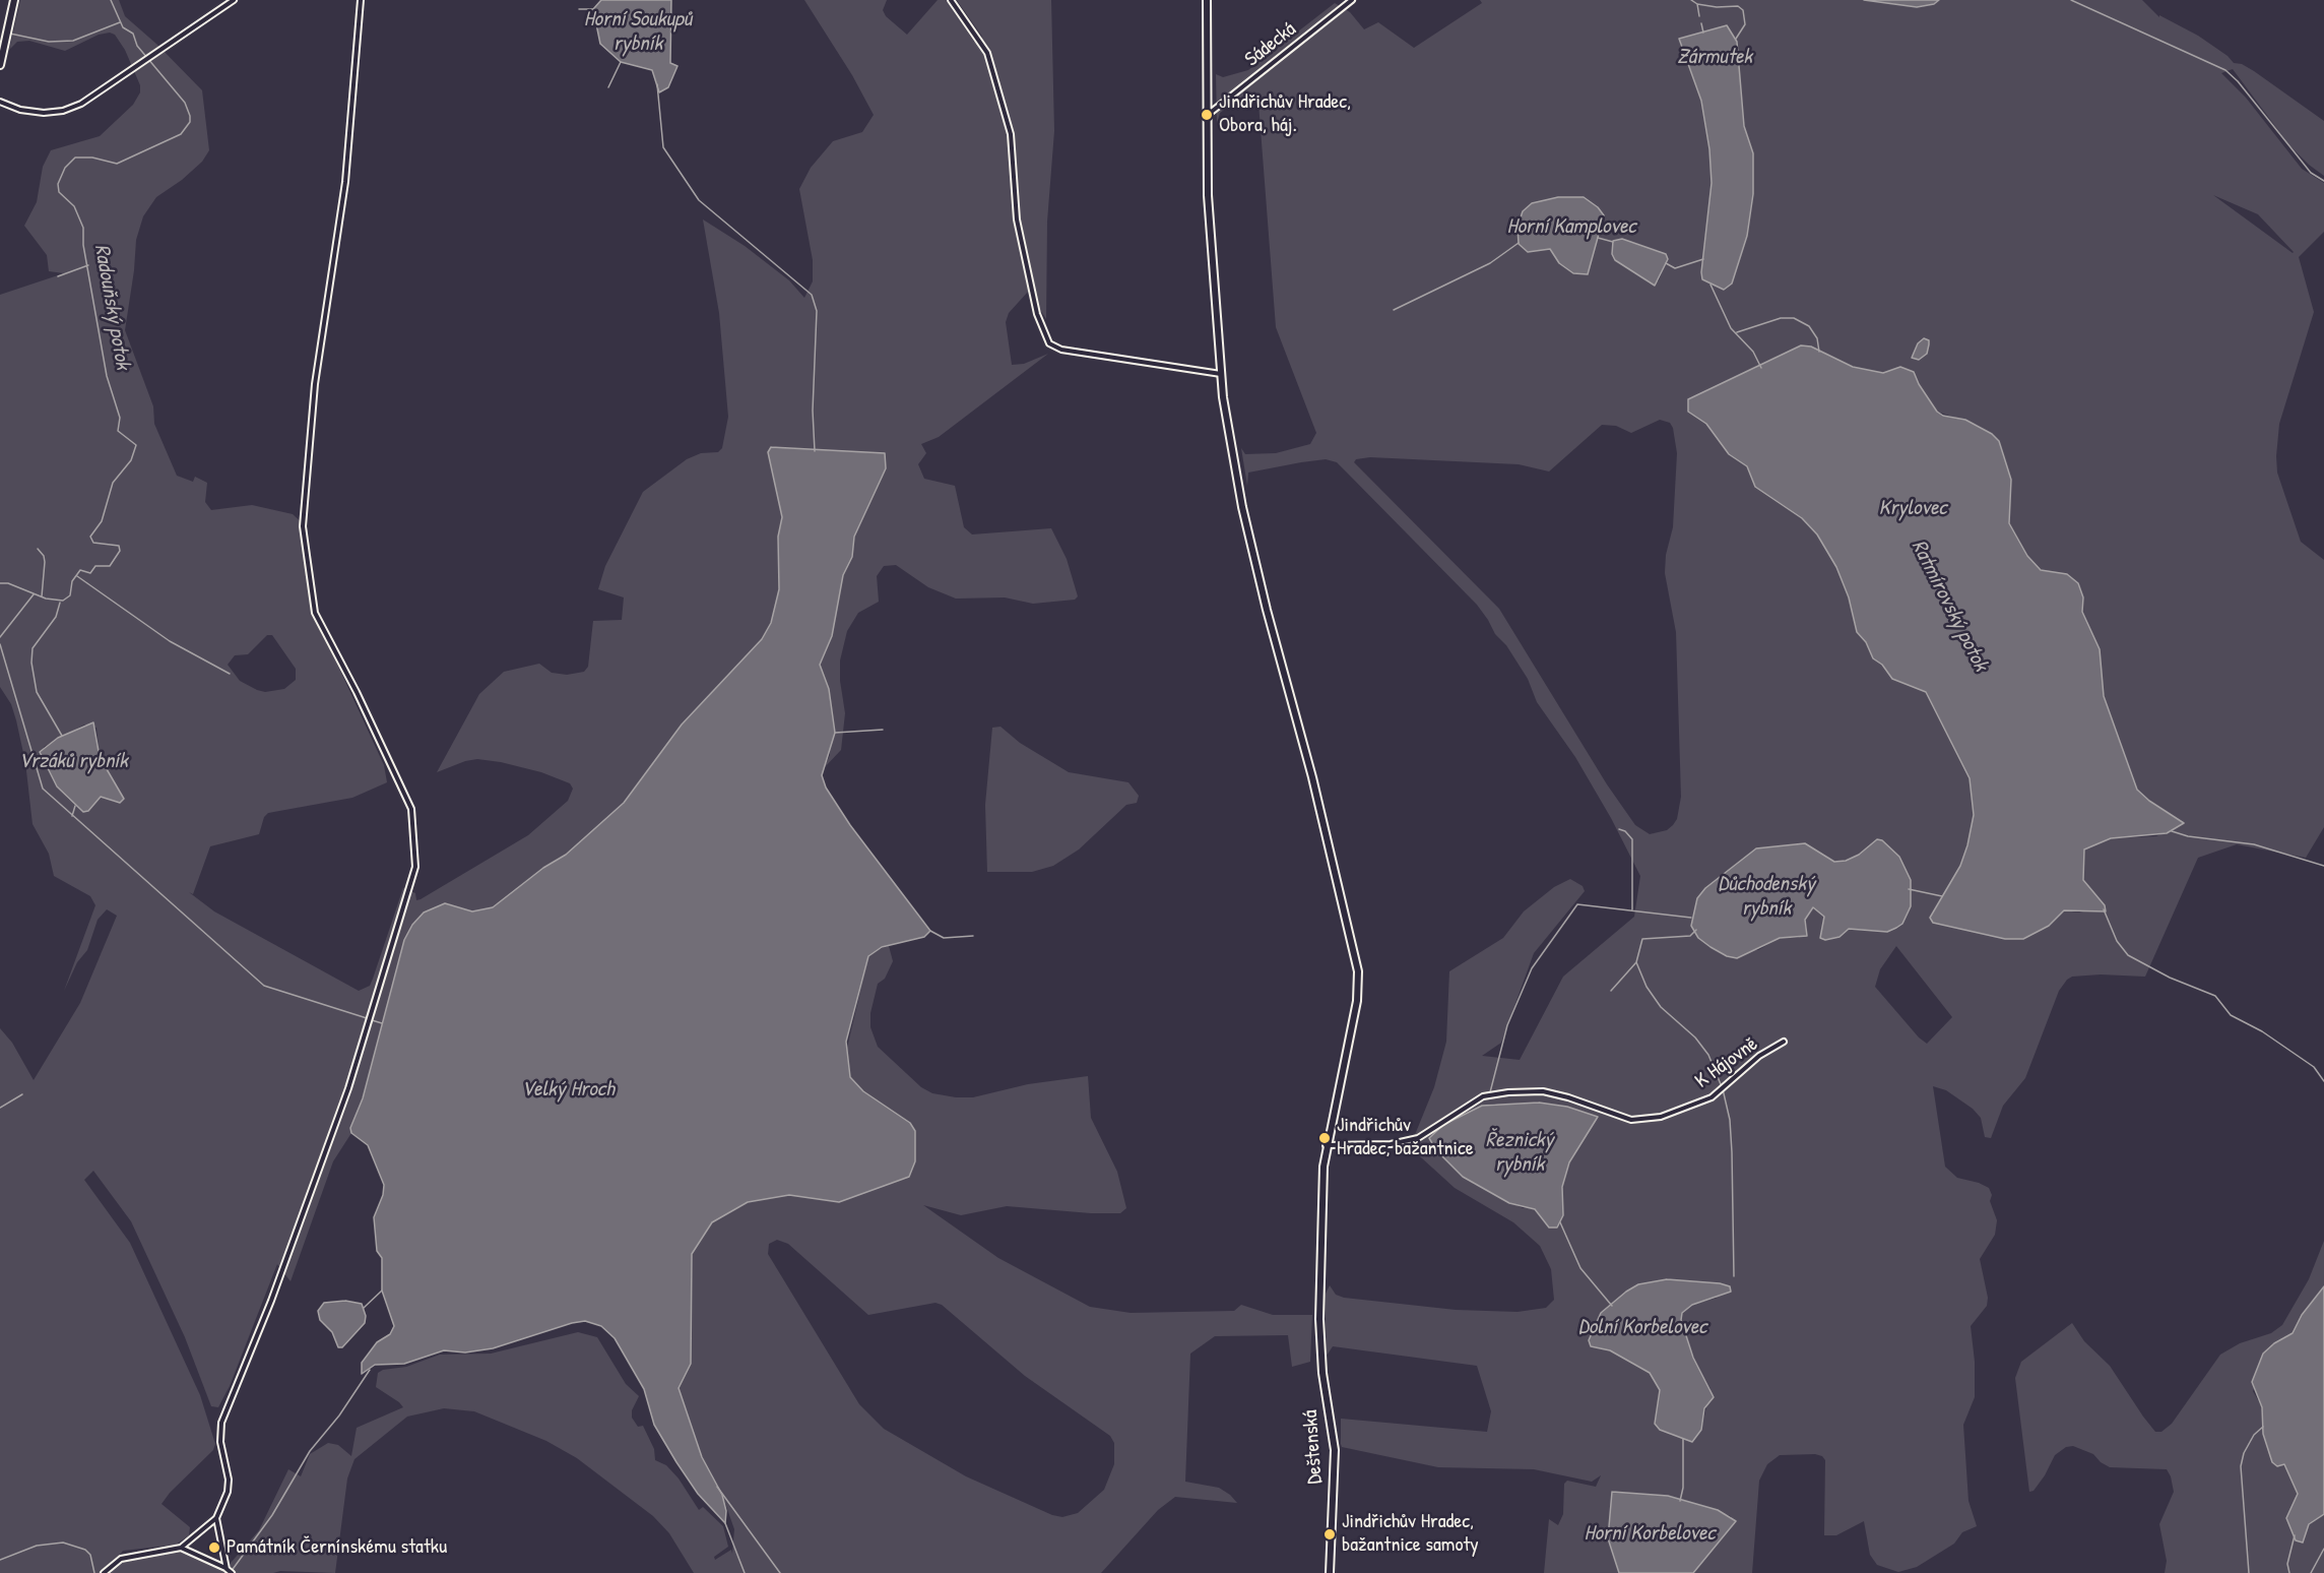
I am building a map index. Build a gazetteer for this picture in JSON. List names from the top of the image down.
{
  "streets": {
    "main road": ["Deštenská"],
    "street": ["Sádecká", "K Hájovně"]
  },
  "crossings": [
    ["Sádecká", "Deštenská"],
    ["K Hájovně", "Deštenská"]
  ],
  "water": [
    "Horní Soukupů rybník",
    "Zármutek",
    "Horní Kamplovec",
    "Radouňský potok",
    "Krylovec",
    "Ratmírovský potok",
    "Vrzáků rybník",
    "Důchodenský rybník",
    "Velký Hroch",
    "Řeznický rybník",
    "Dolní Korbelovec",
    "Horní Korbelovec"
  ],
  "places": [
    "Jindřichův Hradec, Obora, háj.",
    "Jindřichův Hradec, bažantnice",
    "Jindřichův Hradec, bažantnice samoty",
    "Památník Černínskému statku"
  ]
}
